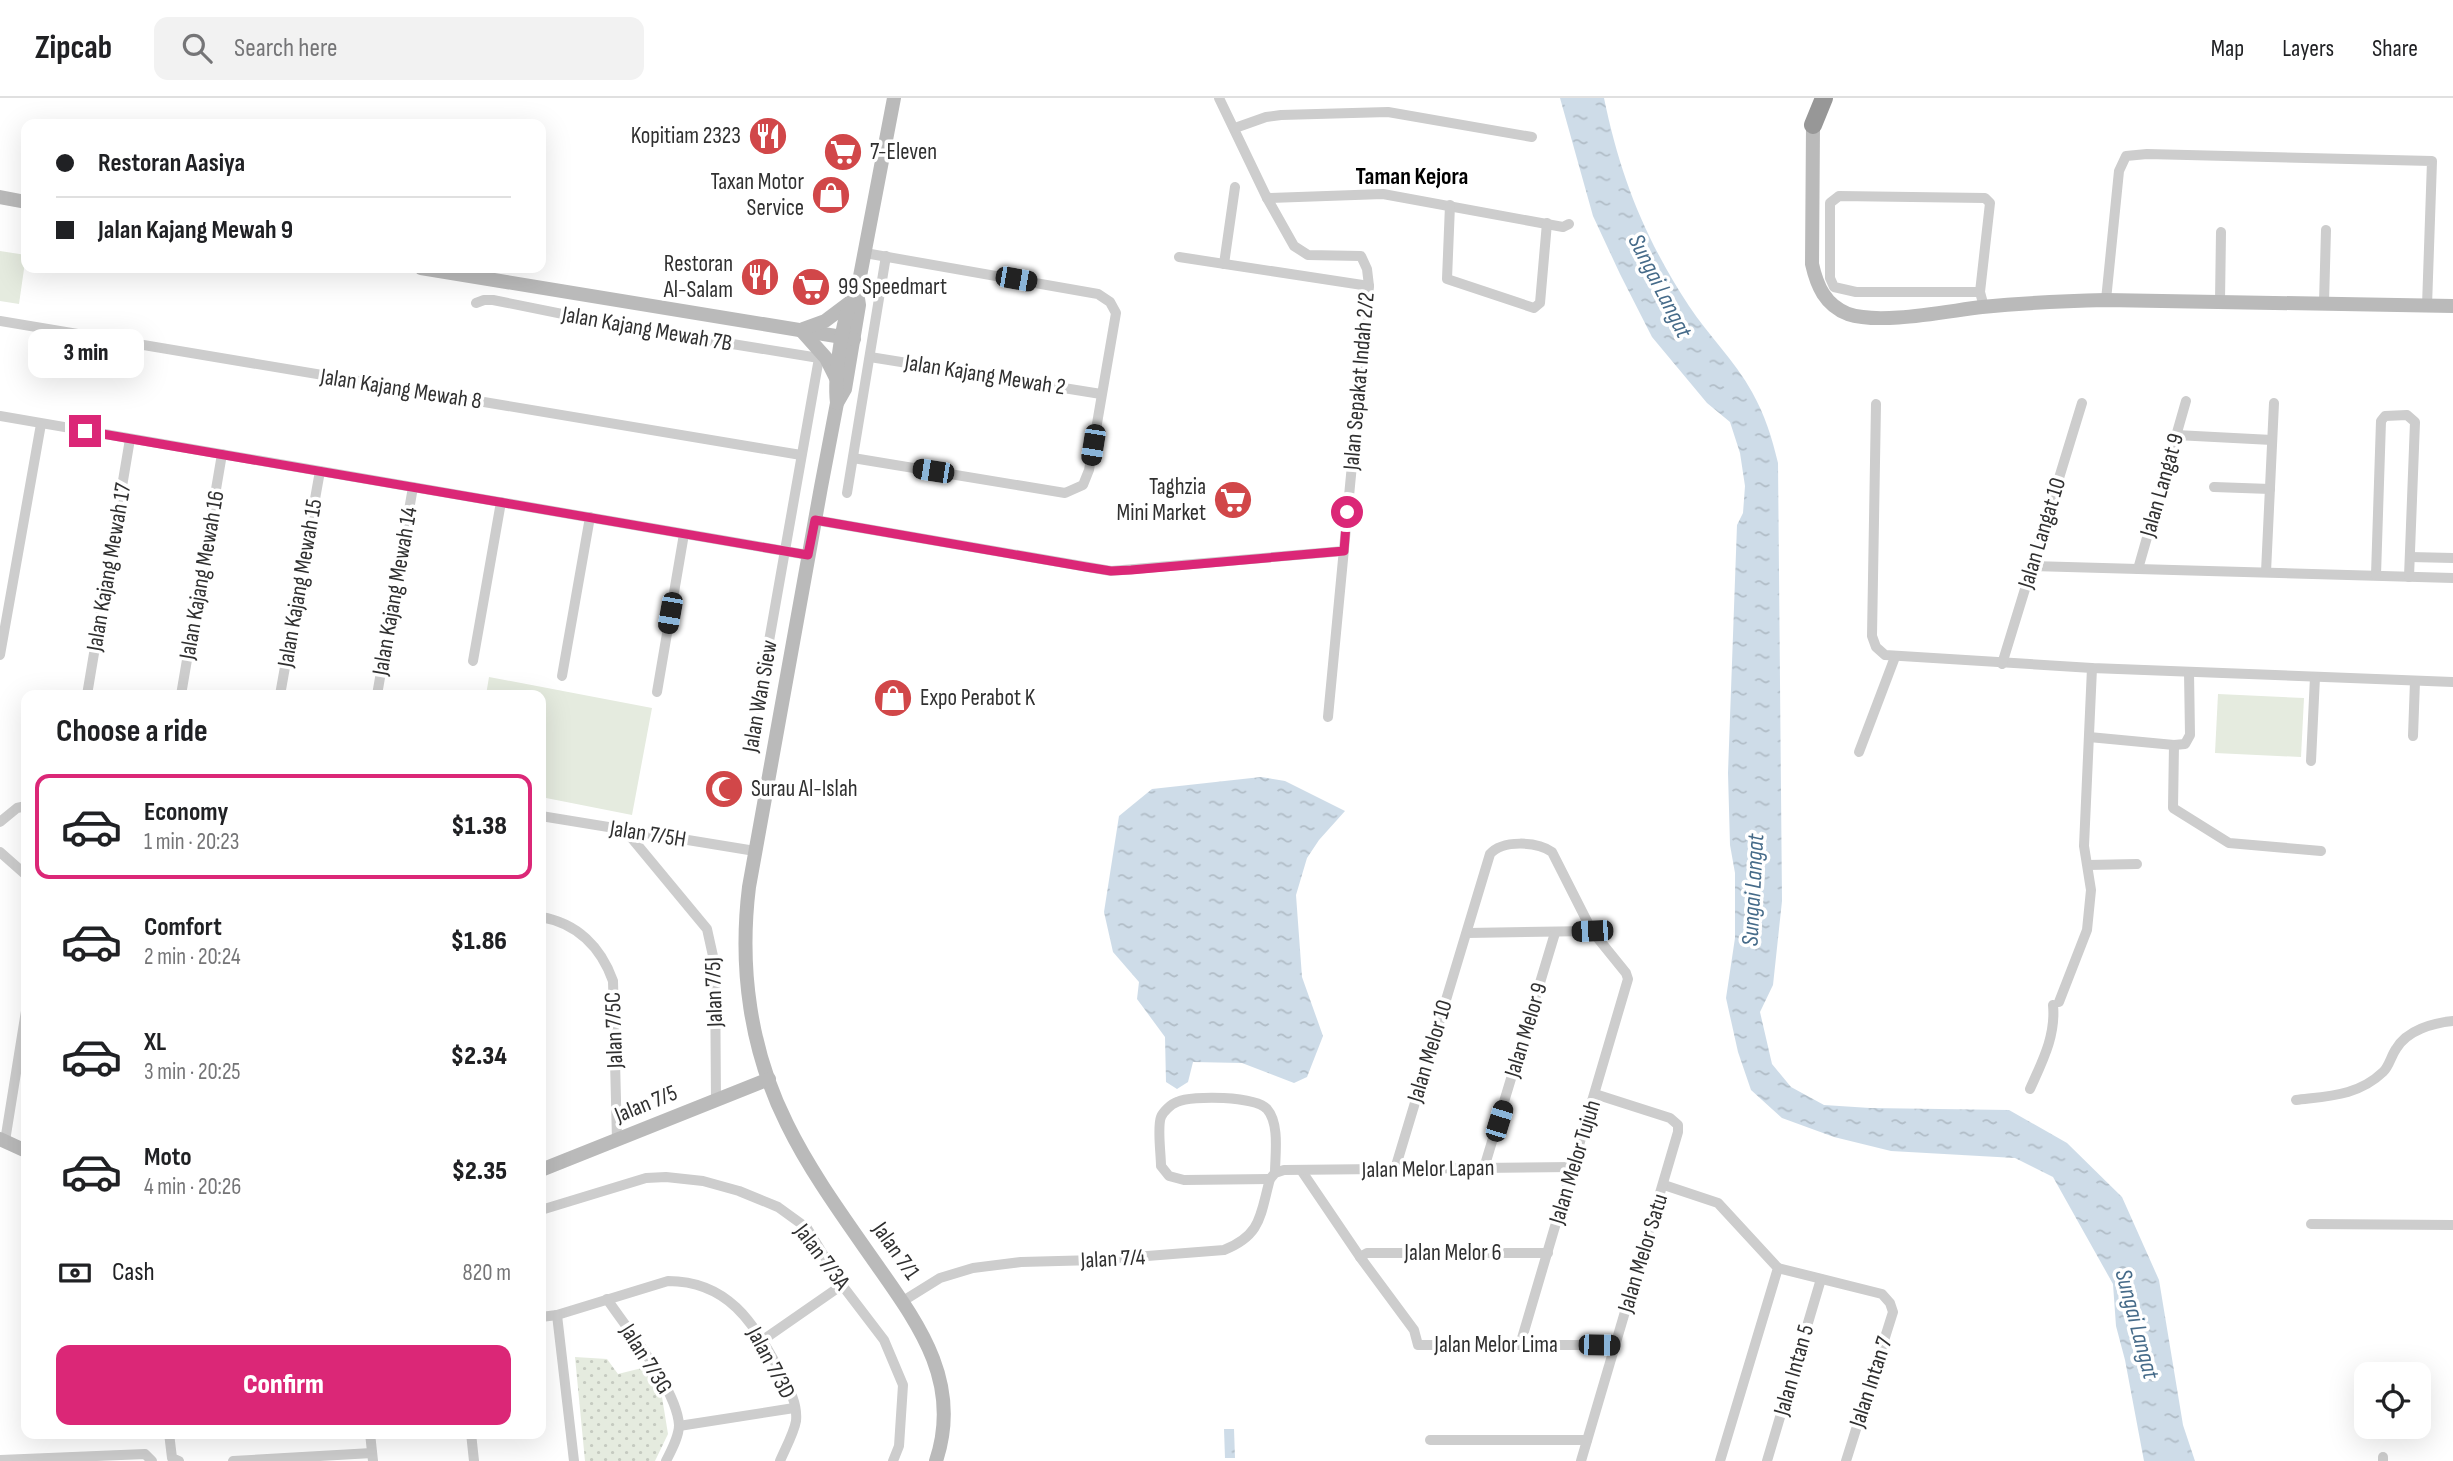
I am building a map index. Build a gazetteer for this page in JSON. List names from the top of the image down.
{
  "streets": {
    "street": [
      "Jalan Kajang Mewah 7B",
      "Jalan Kajang Mewah 2",
      "Jalan Sepakat Indah 2/2",
      "Jalan Kajang Mewah 8",
      "Jalan Langat 9",
      "Jalan Langat 10",
      "Jalan Kajang Mewah 17",
      "Jalan Kajang Mewah 16",
      "Jalan Kajang Mewah 15",
      "Jalan Kajang Mewah 14",
      "Jalan Wan Siew",
      "Jalan 7/5H",
      "Jalan 7/5J",
      "Jalan 7/5C",
      "Jalan Melor 9",
      "Jalan Melor 10",
      "Jalan 7/5",
      "Jalan Melor Tujuh",
      "Jalan Melor Lapan",
      "Jalan 7/1",
      "Jalan Melor 6",
      "Jalan Melor Satu",
      "Jalan 7/3A",
      "Jalan 7/4",
      "Jalan Melor Lima",
      "Jalan 7/3G",
      "Jalan 7/3D",
      "Jalan Intan 5",
      "Jalan Intan 7"
    ]
  },
  "crossings": [
    ["Jalan Kajang Mewah 7B", "Jalan Kajang Mewah 8"],
    ["Jalan Wan Siew", "Jalan 7/5H"],
    ["Jalan Wan Siew", "Jalan 7/5"],
    ["Jalan Wan Siew", "Jalan 7/1"],
    ["Jalan 7/5H", "Jalan 7/5J"],
    ["Jalan 7/5J", "Jalan 7/5"],
    ["Jalan 7/5C", "Jalan 7/5"],
    ["Jalan Melor 9", "Jalan Melor Lapan"],
    ["Jalan Melor 10", "Jalan Melor Tujuh"],
    ["Jalan Melor 10", "Jalan Melor Lapan"],
    ["Jalan 7/5", "Jalan 7/1"],
    ["Jalan Melor Tujuh", "Jalan Melor Lapan"],
    ["Jalan Melor Tujuh", "Jalan Melor 6"],
    ["Jalan Melor Tujuh", "Jalan Melor Satu"],
    ["Jalan Melor Tujuh", "Jalan Melor Lima"],
    ["Jalan Melor Lapan", "Jalan 7/4"],
    ["Jalan 7/1", "Jalan 7/4"],
    ["Jalan Melor 6", "Jalan Melor Lima"],
    ["Jalan Melor Satu", "Jalan Melor Lima"],
    ["Jalan 7/3G", "Jalan 7/3D"],
    ["Jalan Intan 5", "Jalan Intan 7"]
  ],
  "districts": ["Taman Kejora"],
  "water": ["Sungai Langat"],
  "places": {
    "restaurant": ["Kopitiam 2323", "Restoran Al-Salam"],
    "supermarket": ["7-Eleven", "99 Speedmart", "Taghzia Mini Market"],
    "shop": ["Taxan Motor Service", "Expo Perabot K"],
    "mosque": ["Surau Al-Islah"]
  },
  "page": {
    "header": "Zipcab",
    "search": "Search here",
    "nav": ["Map", "Layers", "Share"],
    "banner": ["Restoran Aasiya", "Jalan Kajang Mewah 9"],
    "bubble": "3 min",
    "heading": "Choose a ride",
    "list": [
      {
        "name": "Economy",
        "note": "1 min · 20:23",
        "value": "$1.38"
      },
      {
        "name": "Comfort",
        "note": "2 min · 20:24",
        "value": "$1.86"
      },
      {
        "name": "XL",
        "note": "3 min · 20:25",
        "value": "$2.34"
      },
      {
        "name": "Moto",
        "note": "4 min · 20:26",
        "value": "$2.35"
      }
    ],
    "pay": ["Cash", "820 m"],
    "buttons": "Confirm"
  }
}
